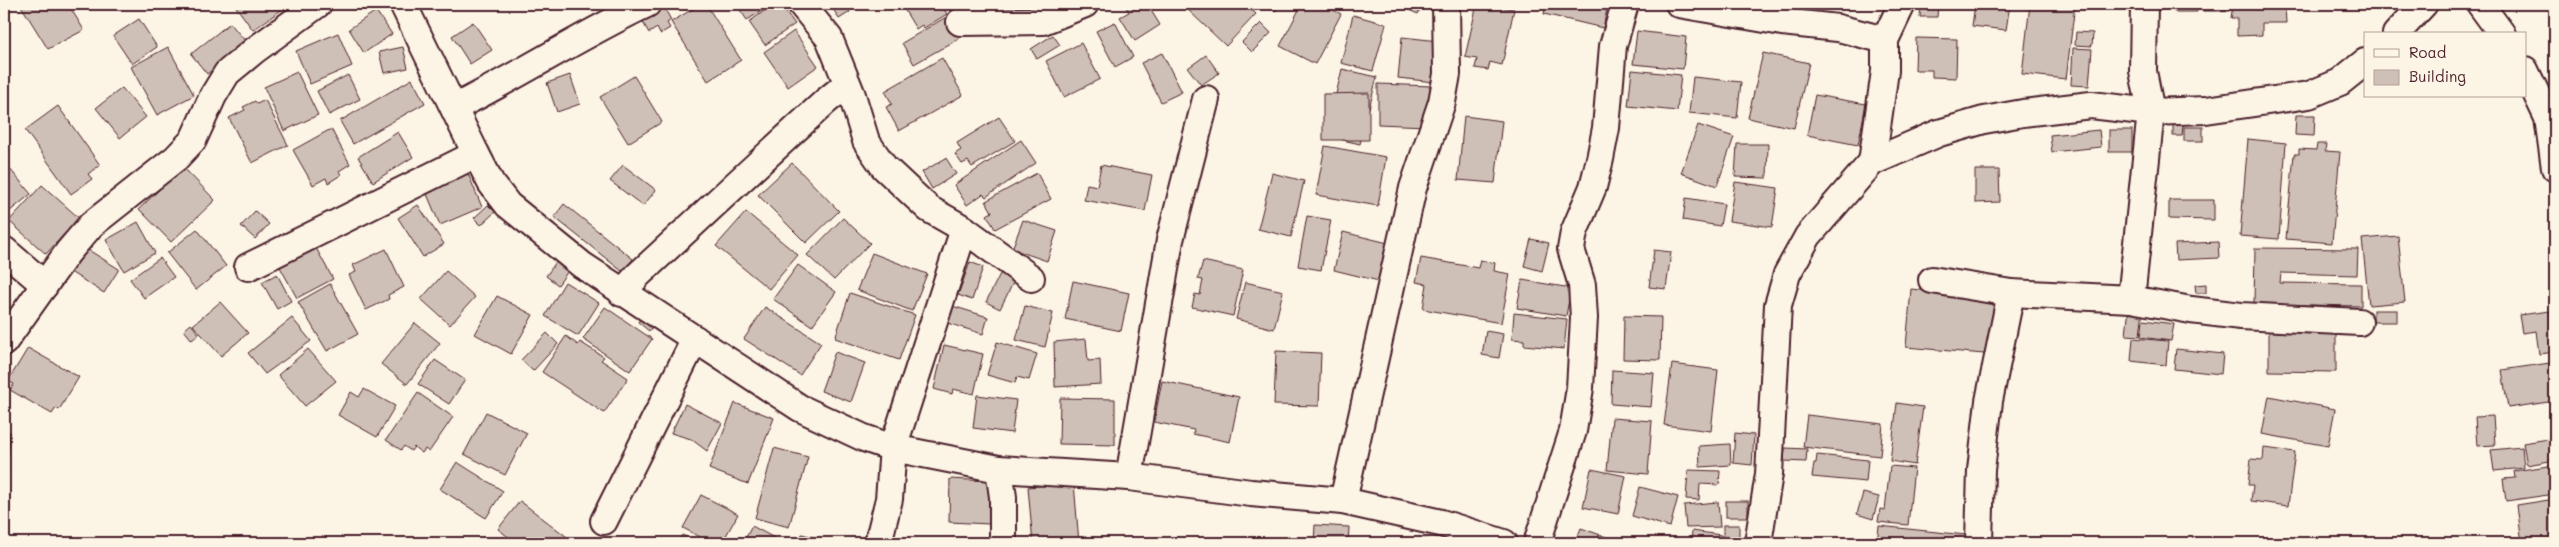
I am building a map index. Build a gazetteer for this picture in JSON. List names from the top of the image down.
{
  "legend": ["Road", "Building"]
}
